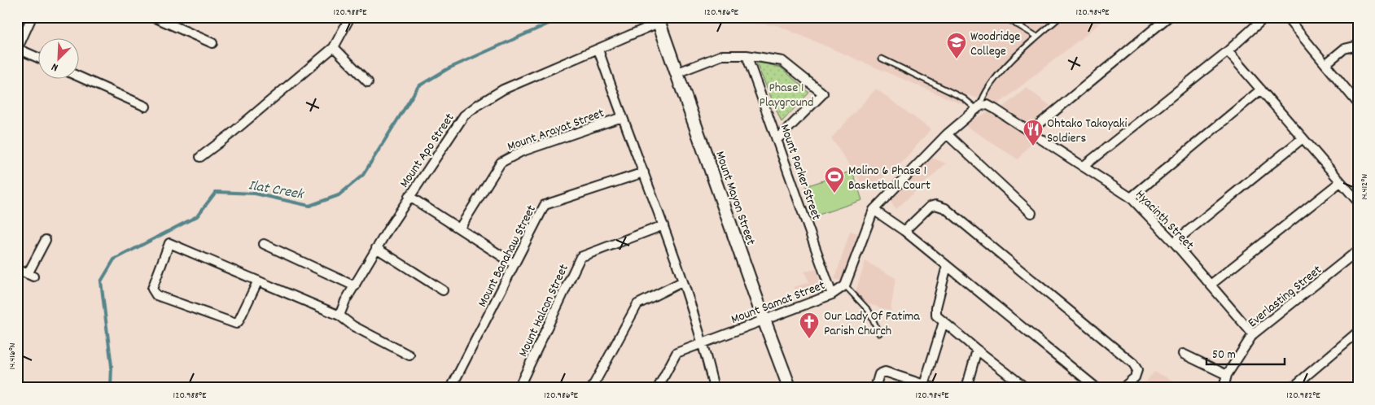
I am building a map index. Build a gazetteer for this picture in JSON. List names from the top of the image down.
{
  "streets": {
    "street": [
      "Mount Arayat Street",
      "Mount Apo Street",
      "Mount Parker Street",
      "Mount Mayon Street",
      "Hyacinth Street",
      "Mount Banahaw Street",
      "Everlasting Street",
      "Mount Samat Street",
      "Mount Halcon Street"
    ]
  },
  "crossings": [
    ["Mount Apo Street", "Mount Mayon Street"],
    ["Mount Parker Street", "Mount Samat Street"],
    ["Mount Mayon Street", "Mount Samat Street"],
    ["Hyacinth Street", "Everlasting Street"],
    ["Hyacinth Street", "Mount Samat Street"]
  ],
  "water": ["Ilat Creek"],
  "parks": ["Phase 1 Playground"],
  "places": {
    "school or university": ["Woodridge College"],
    "restaurant": ["Ohtako Takoyaki Soldiers"],
    "sports": ["Molino 6 Phase 1 Basketball Court"],
    "church": ["Our Lady Of Fatima Parish Church"]
  },
  "scale_bar": "50 m",
  "north": "bottom left",
  "coordinates": [
    "120.988°E",
    "120.986°E",
    "120.984°E",
    "14.412°N",
    "14.416°N",
    "120.982°E"
  ]
}
